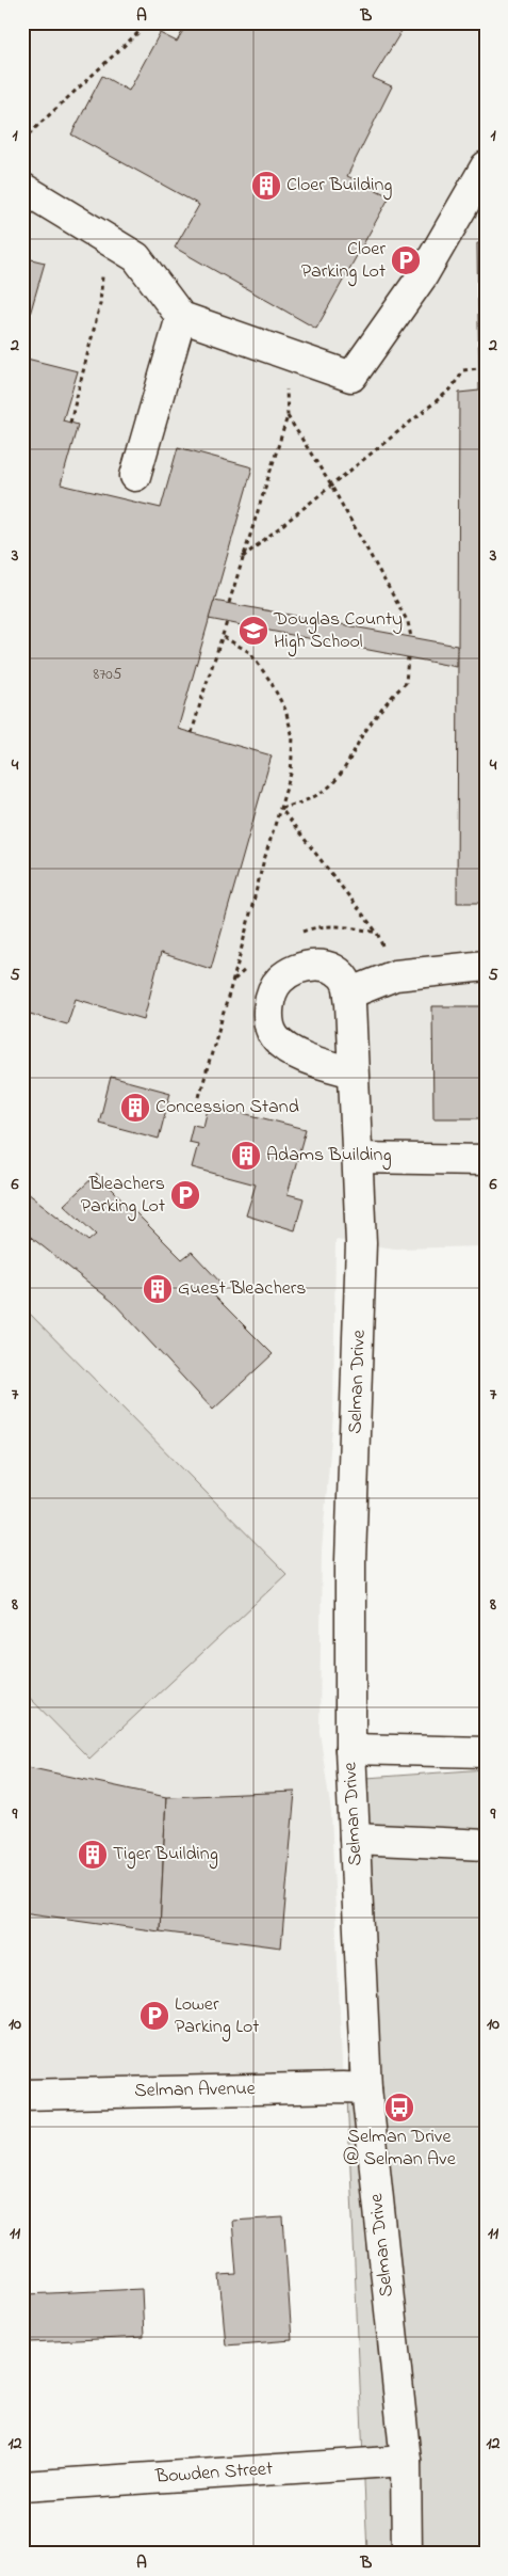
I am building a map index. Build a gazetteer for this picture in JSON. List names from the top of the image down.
{
  "streets": {
    "street": ["Selman Drive", "Selman Avenue", "Bowden Street"]
  },
  "crossings": [
    ["Selman Drive", "Selman Avenue"],
    ["Selman Drive", "Bowden Street"]
  ],
  "places": {
    "building": [
      "Cloer Building",
      "Concession Stand",
      "Adams Building",
      "Guest Bleachers",
      "Tiger Building"
    ],
    "parking": ["Cloer Parking Lot", "Bleachers Parking Lot", "Lower Parking Lot"],
    "school or university": ["Douglas County High School"],
    "bus stop": ["Selman Drive @ Selman Ave"]
  },
  "house_numbers": ["8705"],
  "grid": {
    "columns": ["A", "B"],
    "rows": [
      "1",
      "2",
      "3",
      "4",
      "5",
      "6",
      "7",
      "8",
      "9",
      "10",
      "11",
      "12"
    ]
  }
}
